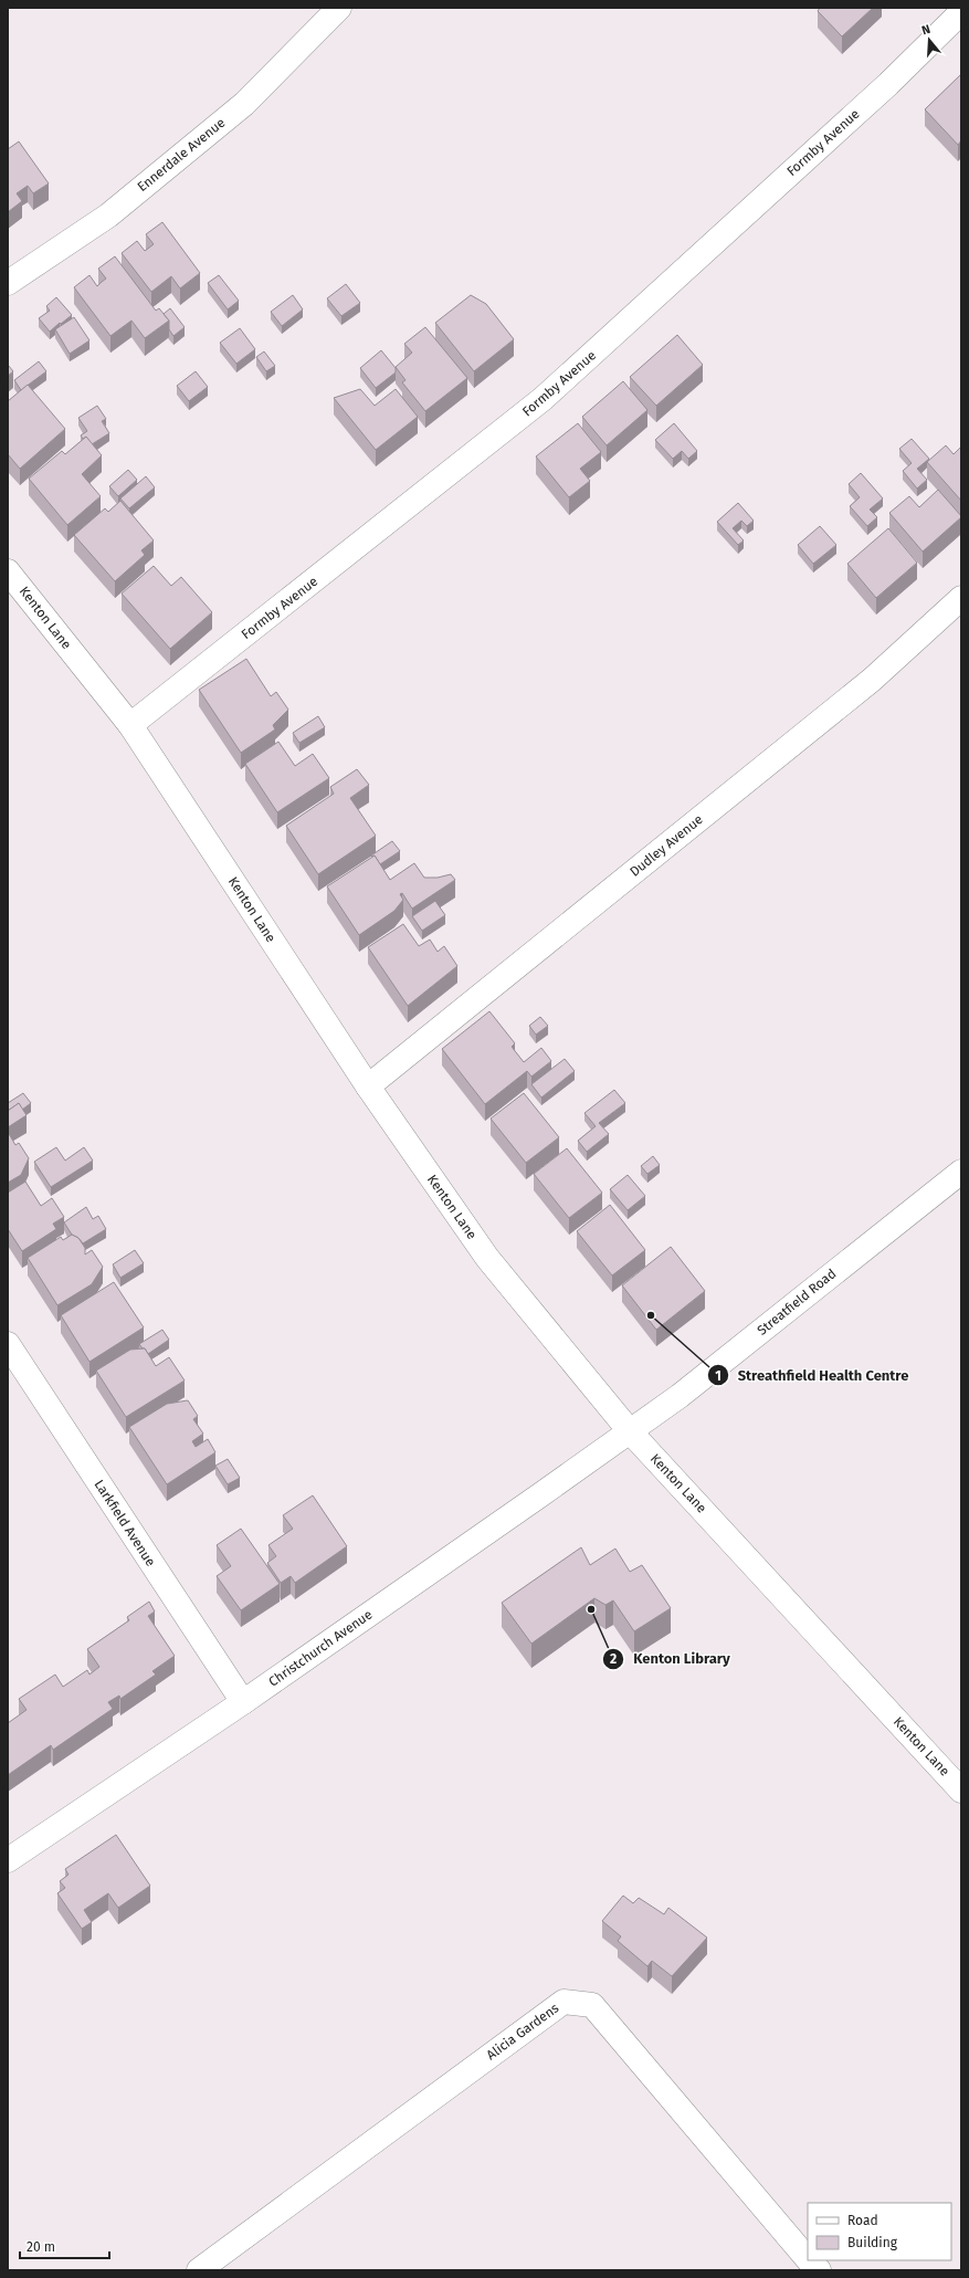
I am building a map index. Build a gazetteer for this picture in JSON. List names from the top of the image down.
{
  "streets": {
    "street": [
      "Formby Avenue",
      "Ennerdale Avenue",
      "Kenton Lane",
      "Dudley Avenue",
      "Streatfield Road",
      "Larkfield Avenue",
      "Christchurch Avenue",
      "Alicia Gardens"
    ]
  },
  "crossings": [
    ["Formby Avenue", "Kenton Lane"],
    ["Kenton Lane", "Dudley Avenue"],
    ["Kenton Lane", "Streatfield Road"],
    ["Kenton Lane", "Christchurch Avenue"],
    ["Streatfield Road", "Christchurch Avenue"],
    ["Larkfield Avenue", "Christchurch Avenue"]
  ],
  "places": ["Streathfield Health Centre", "Kenton Library"],
  "legend": ["Road", "Building"],
  "scale_bar": "20 m",
  "north": "top"
}
